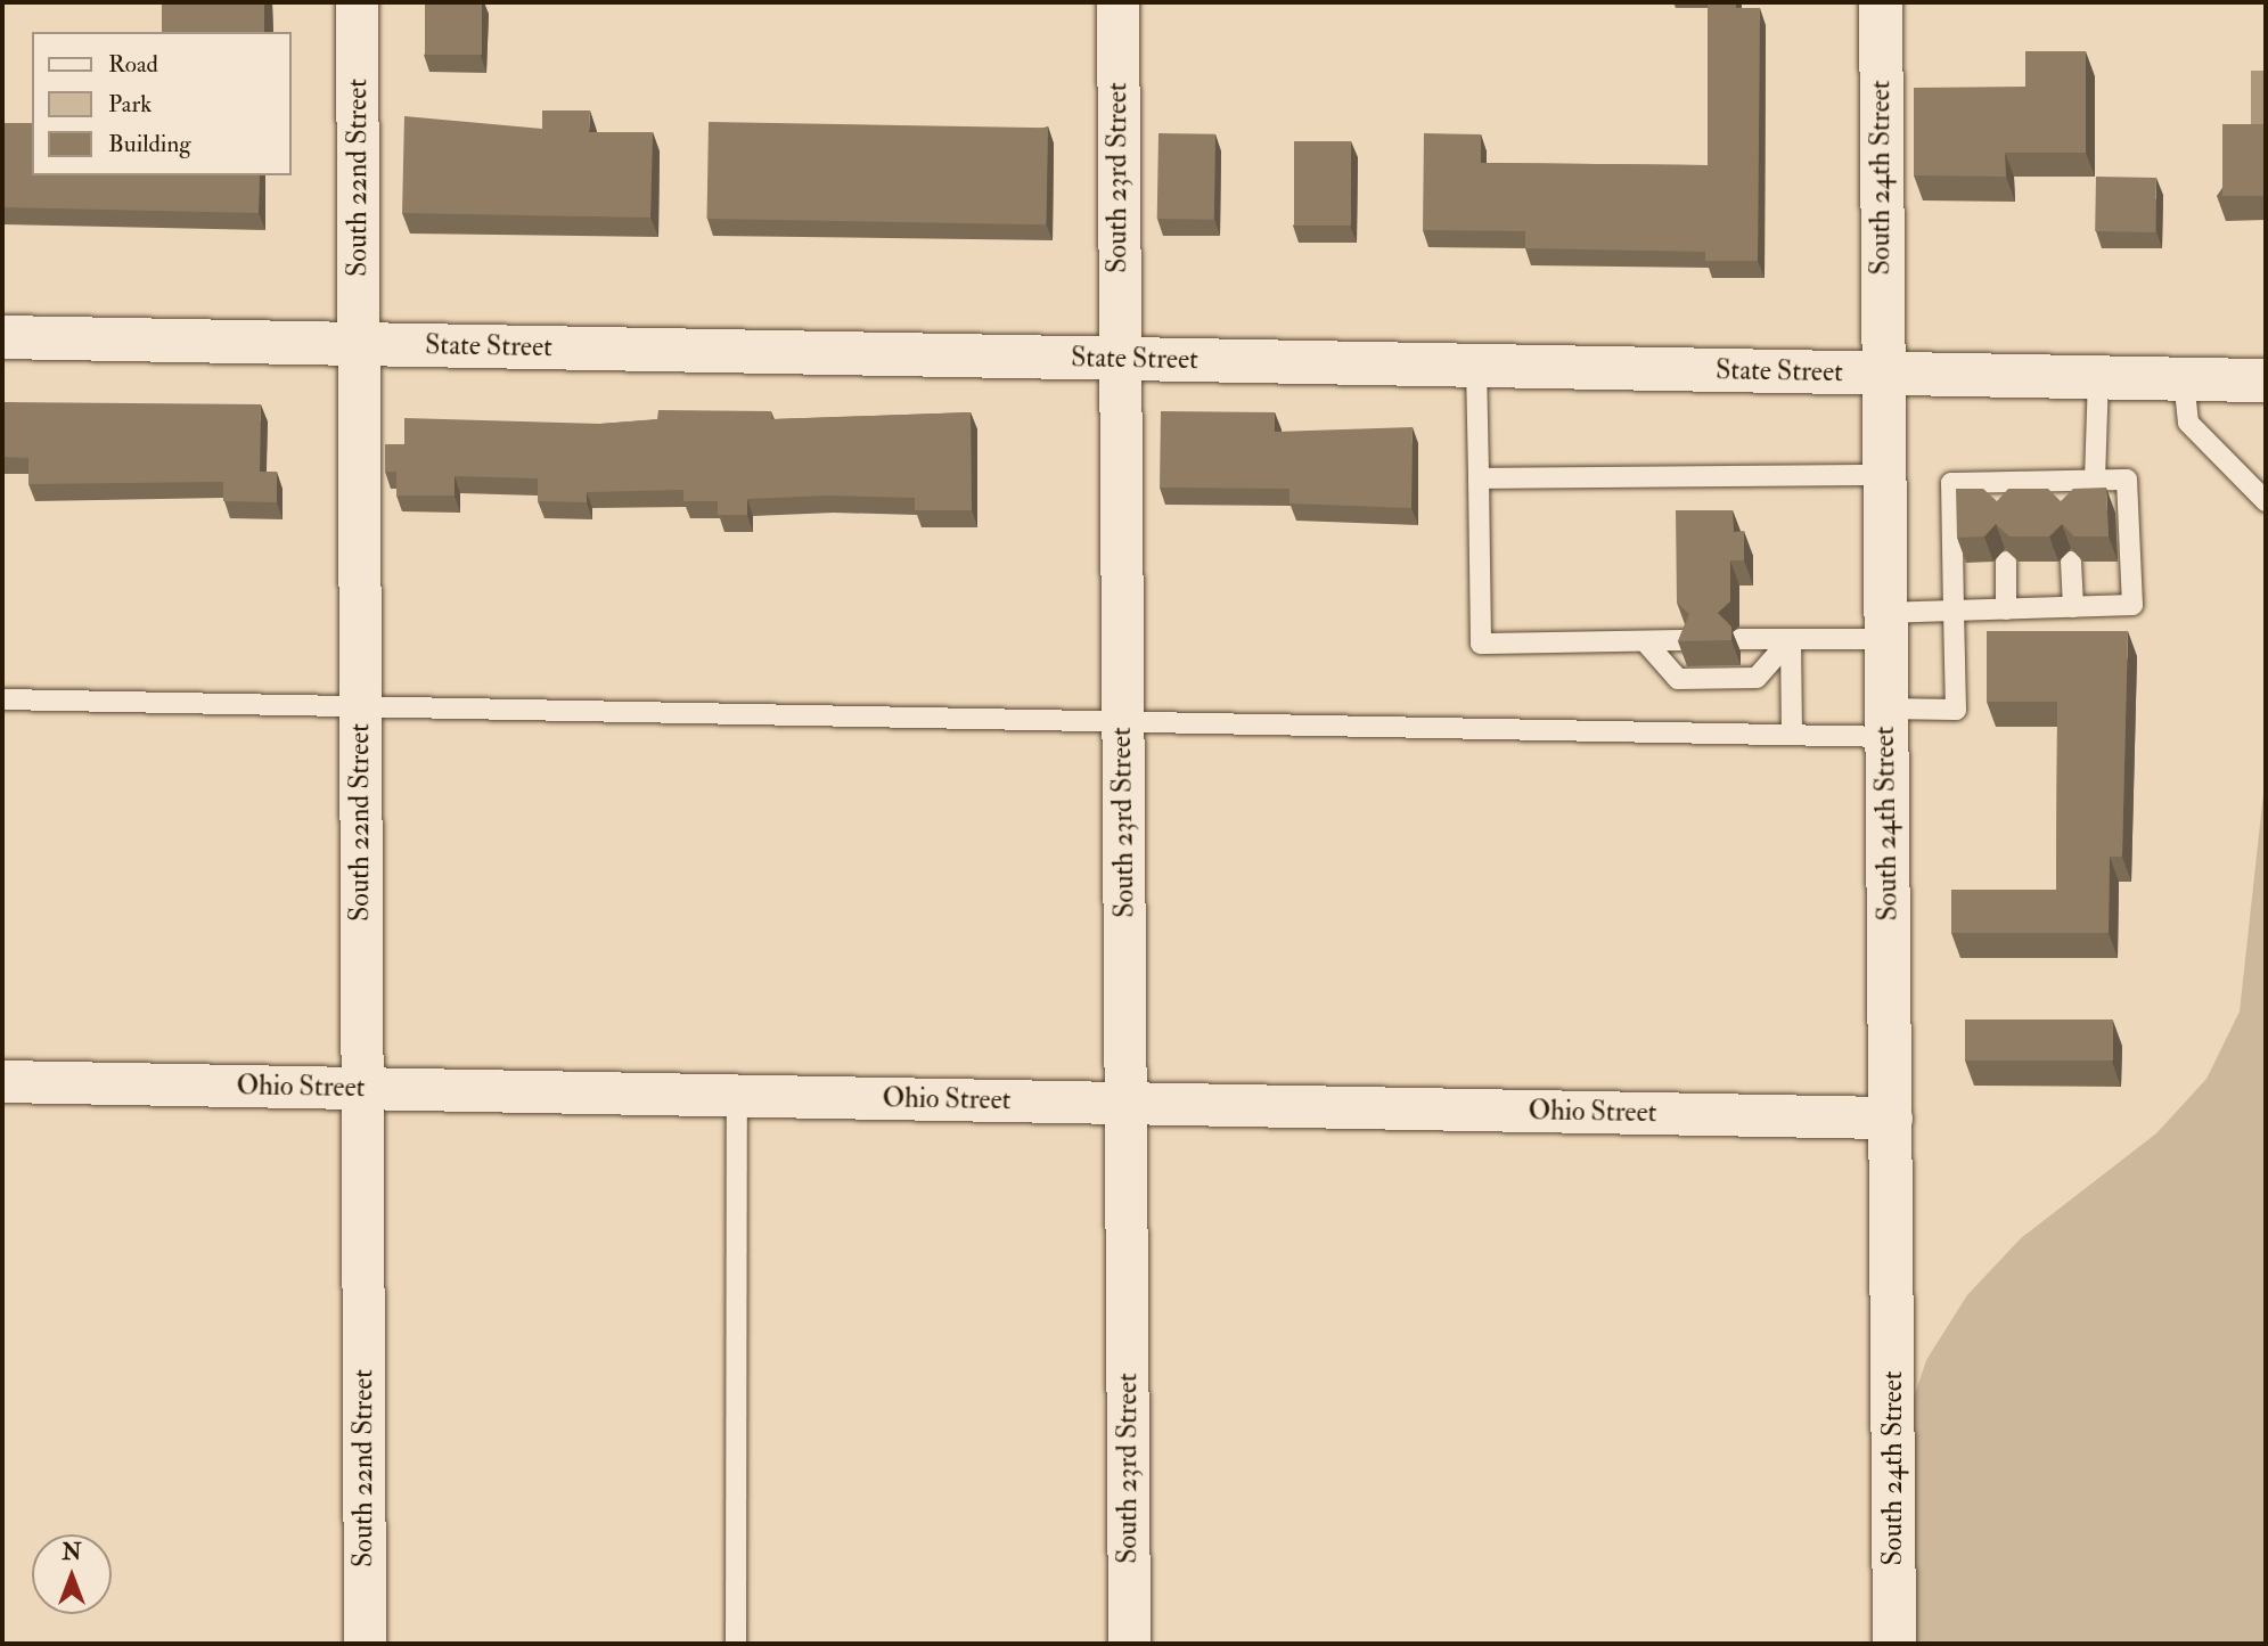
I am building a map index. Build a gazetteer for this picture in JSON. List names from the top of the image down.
{
  "streets": {
    "street": [
      "South 22nd Street",
      "South 23rd Street",
      "South 24th Street",
      "State Street",
      "Ohio Street"
    ]
  },
  "crossings": [
    ["South 22nd Street", "State Street"],
    ["South 22nd Street", "Ohio Street"],
    ["South 23rd Street", "State Street"],
    ["South 23rd Street", "Ohio Street"],
    ["South 24th Street", "State Street"],
    ["South 24th Street", "Ohio Street"]
  ],
  "legend": ["Road", "Park", "Building"],
  "north": "top"
}
